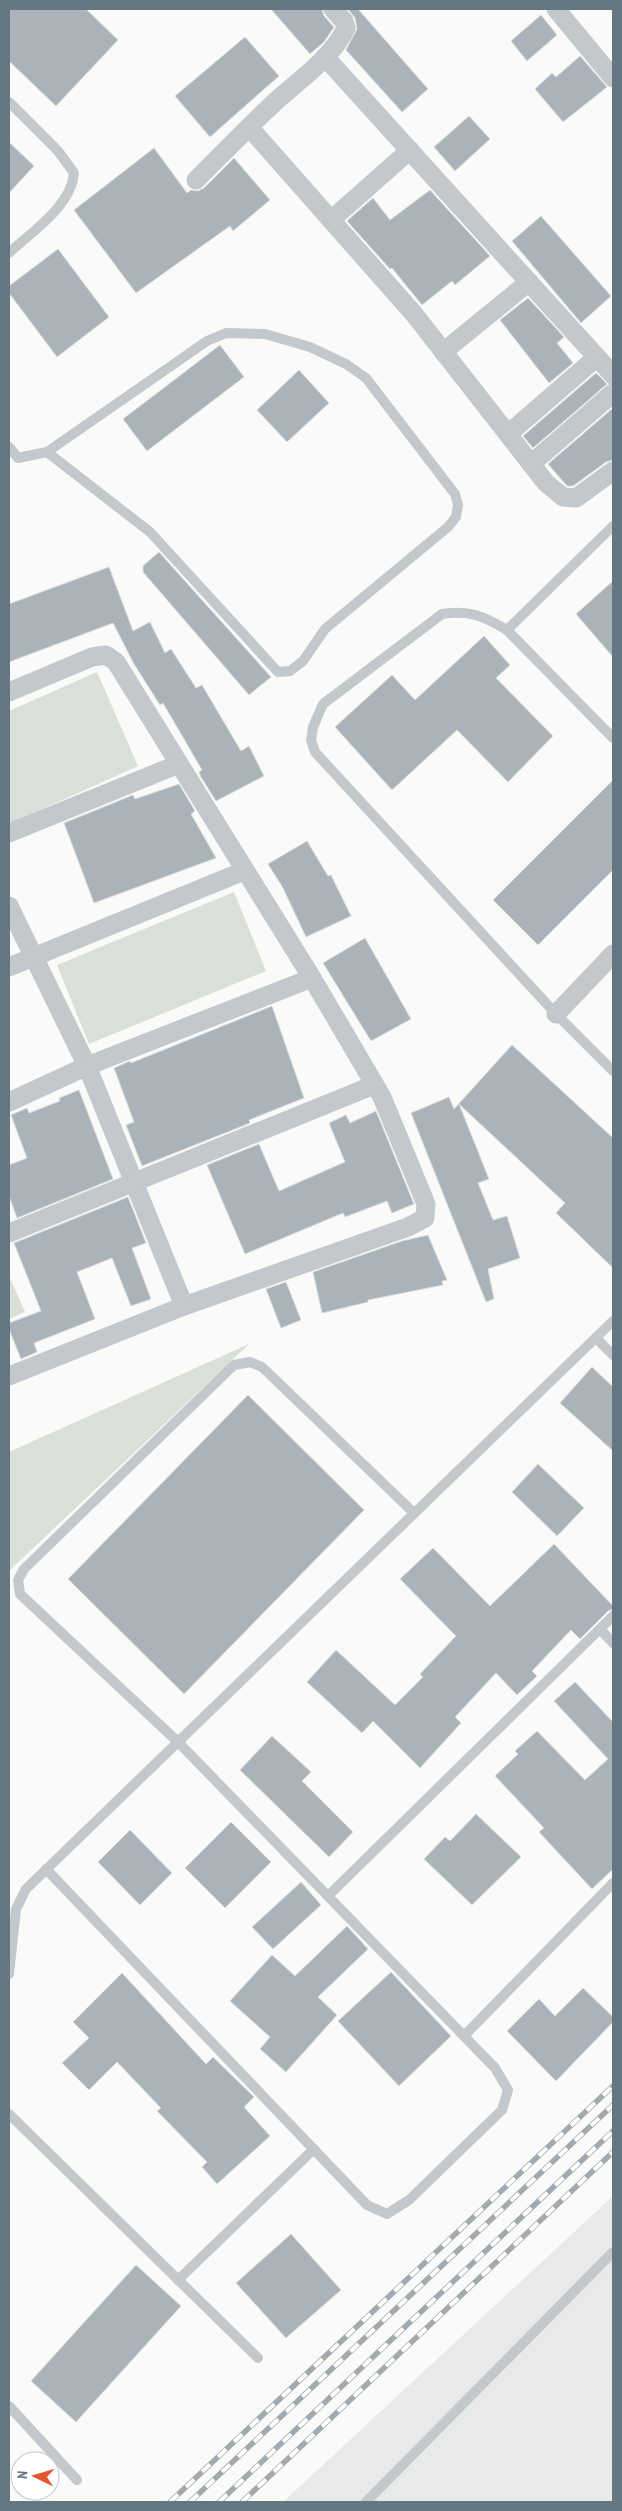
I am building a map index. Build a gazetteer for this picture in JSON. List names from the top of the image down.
{
  "north": "left"
}
